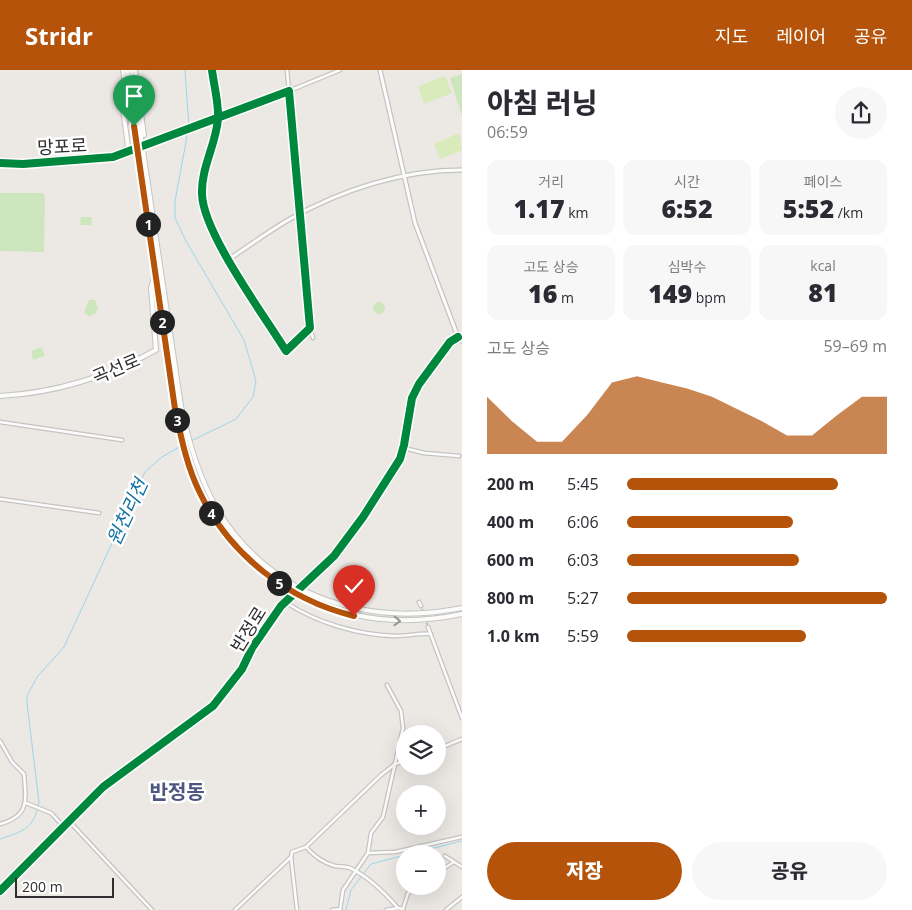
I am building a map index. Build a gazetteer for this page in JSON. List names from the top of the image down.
{
  "streets": {
    "main road": ["곡선로"],
    "street": ["망포로", "반정로"]
  },
  "districts": ["반정동"],
  "water": ["원천리천"],
  "scale_bar": "200 m",
  "page": {
    "header": "Stridr",
    "nav": ["지도", "레이어", "공유"],
    "heading": ["아침 러닝", "06:59"],
    "stats": [
      ["거리", "1.17 km"],
      ["시간", "6:52"],
      ["페이스", "5:52 /km"],
      ["고도 상승", "16 m"],
      ["심박수", "149 bpm"],
      ["kcal", "81"]
    ],
    "pins": [
      "1",
      "2",
      "3",
      "4",
      "5"
    ],
    "chart": ["고도 상승", "59–69 m"],
    "list": [
      {
        "name": "200 m",
        "note": "5:45"
      },
      {
        "name": "400 m",
        "note": "6:06"
      },
      {
        "name": "600 m",
        "note": "6:03"
      },
      {
        "name": "800 m",
        "note": "5:27"
      },
      {
        "name": "1.0 km",
        "note": "5:59"
      }
    ],
    "map_buttons": ["+", "−"],
    "buttons": ["저장", "공유"],
    "scale": "200 m"
  }
}
